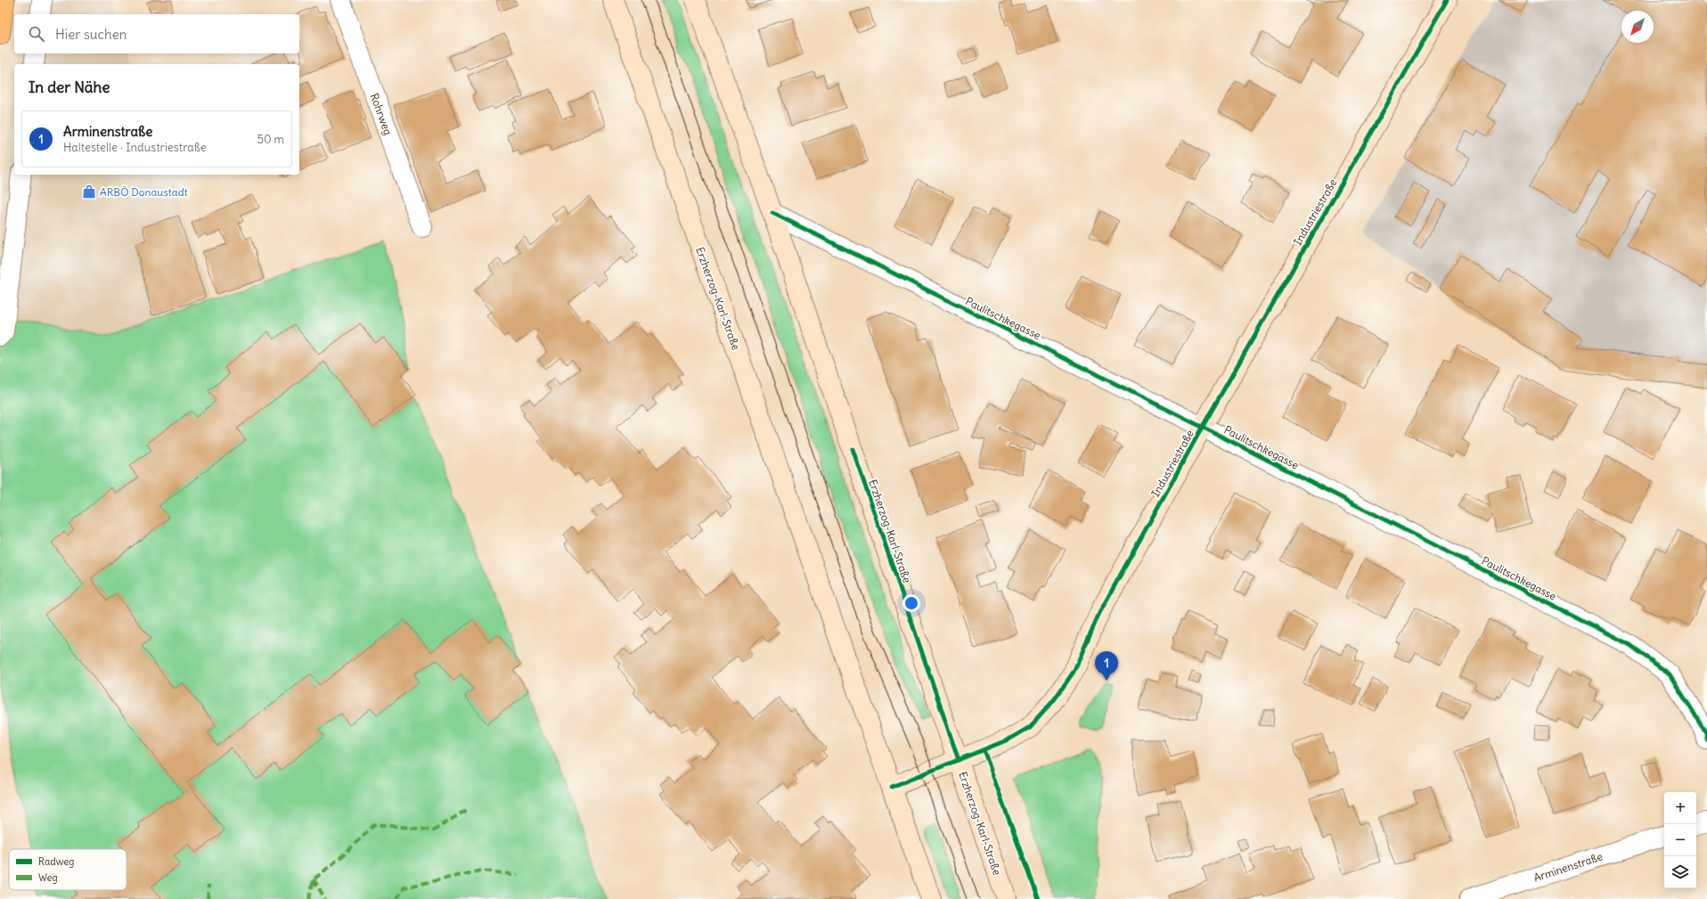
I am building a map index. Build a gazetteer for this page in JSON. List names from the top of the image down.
{
  "streets": {
    "main road": ["Industriestraße", "Erzherzog-Karl-Straße"],
    "street": ["Rohrweg", "Paulitschkegasse", "Arminenstraße"]
  },
  "crossings": [
    ["Industriestraße", "Erzherzog-Karl-Straße"],
    ["Industriestraße", "Paulitschkegasse"],
    ["Erzherzog-Karl-Straße", "Paulitschkegasse"]
  ],
  "places": {
    "shop": ["ARBÖ Donaustadt"]
  },
  "legend": ["Radweg", "Weg"],
  "north": "bottom left",
  "page": {
    "search": "Hier suchen",
    "heading": "In der Nähe",
    "list": [
      {
        "mark": "1",
        "name": "Arminenstraße",
        "note": "Haltestelle · Industriestraße",
        "value": "50 m"
      }
    ],
    "pins": "1",
    "map_buttons": ["+", "−"]
  }
}
